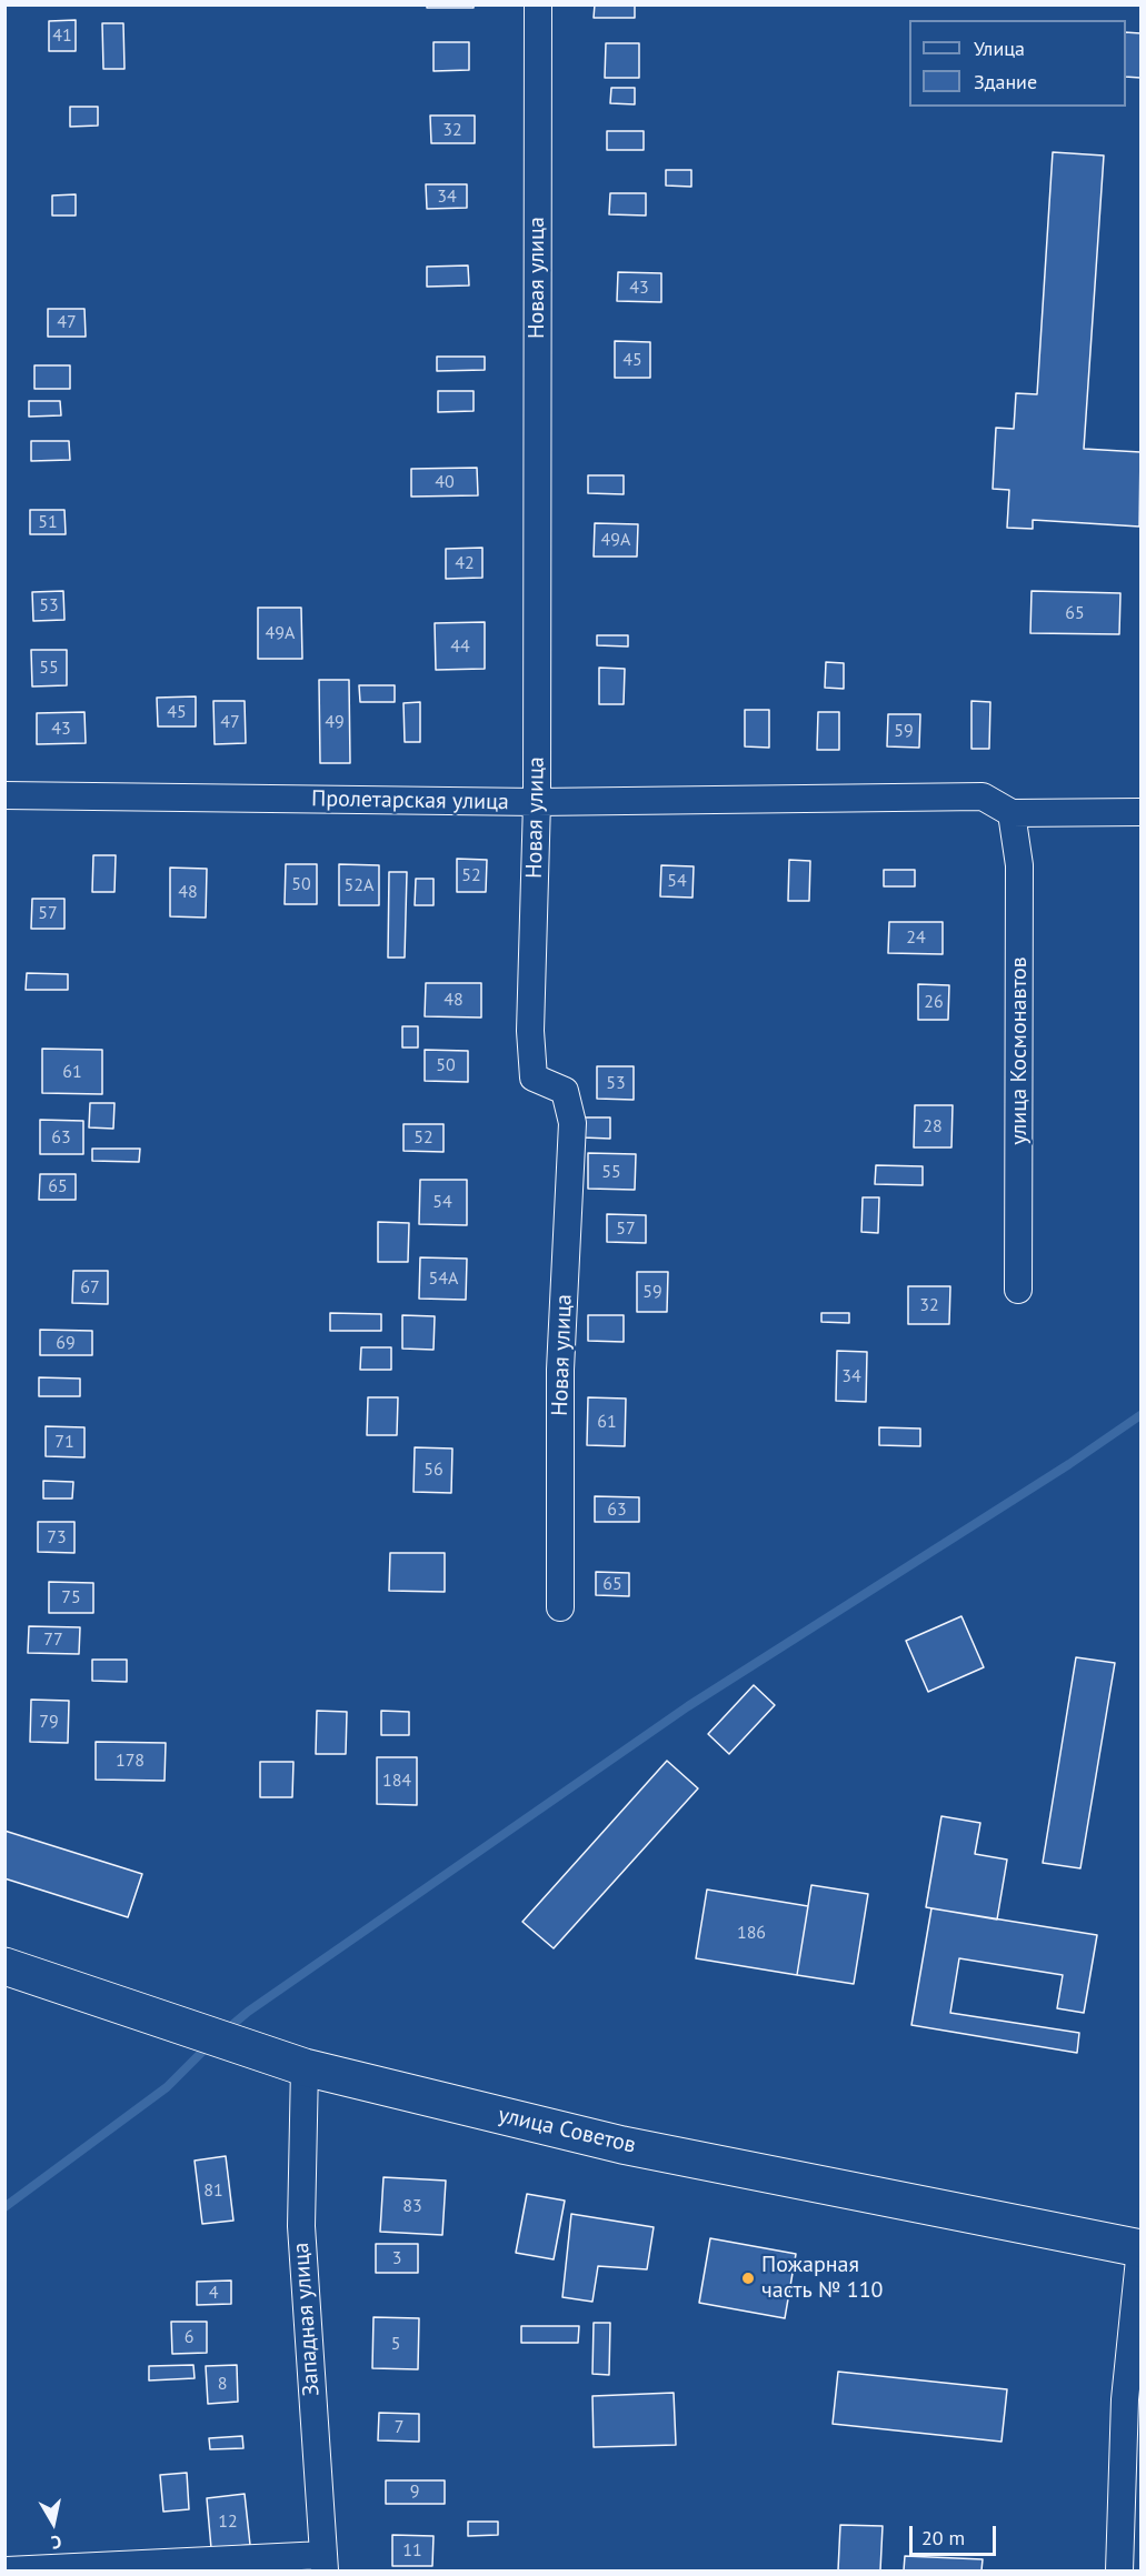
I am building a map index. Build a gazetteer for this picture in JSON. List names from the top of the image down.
{
  "streets": {
    "main road": ["улица Советов"],
    "street": [
      "Новая улица",
      "Пролетарская улица",
      "улица Космонавтов",
      "Западная улица"
    ]
  },
  "crossings": [
    ["Новая улица", "Пролетарская улица"],
    ["Пролетарская улица", "улица Космонавтов"],
    ["улица Советов", "Западная улица"]
  ],
  "places": ["Пожарная часть № 110"],
  "house_numbers": [
    "41",
    "32",
    "34",
    "43",
    "47",
    "45",
    "40",
    "51",
    "49А",
    "42",
    "53",
    "65",
    "49А",
    "44",
    "55",
    "45",
    "47",
    "49",
    "43",
    "59",
    "52",
    "54",
    "50",
    "52А",
    "48",
    "57",
    "24",
    "48",
    "26",
    "50",
    "61",
    "53",
    "28",
    "63",
    "52",
    "55",
    "65",
    "54",
    "57",
    "54А",
    "67",
    "59",
    "32",
    "69",
    "34",
    "61",
    "71",
    "56",
    "63",
    "73",
    "65",
    "75",
    "77",
    "79",
    "178",
    "184",
    "186",
    "81",
    "83",
    "3",
    "4",
    "6",
    "5",
    "8",
    "7",
    "9",
    "12",
    "11"
  ],
  "legend": ["Улица", "Здание"],
  "scale_bar": "20 m",
  "north": "bottom"
}
